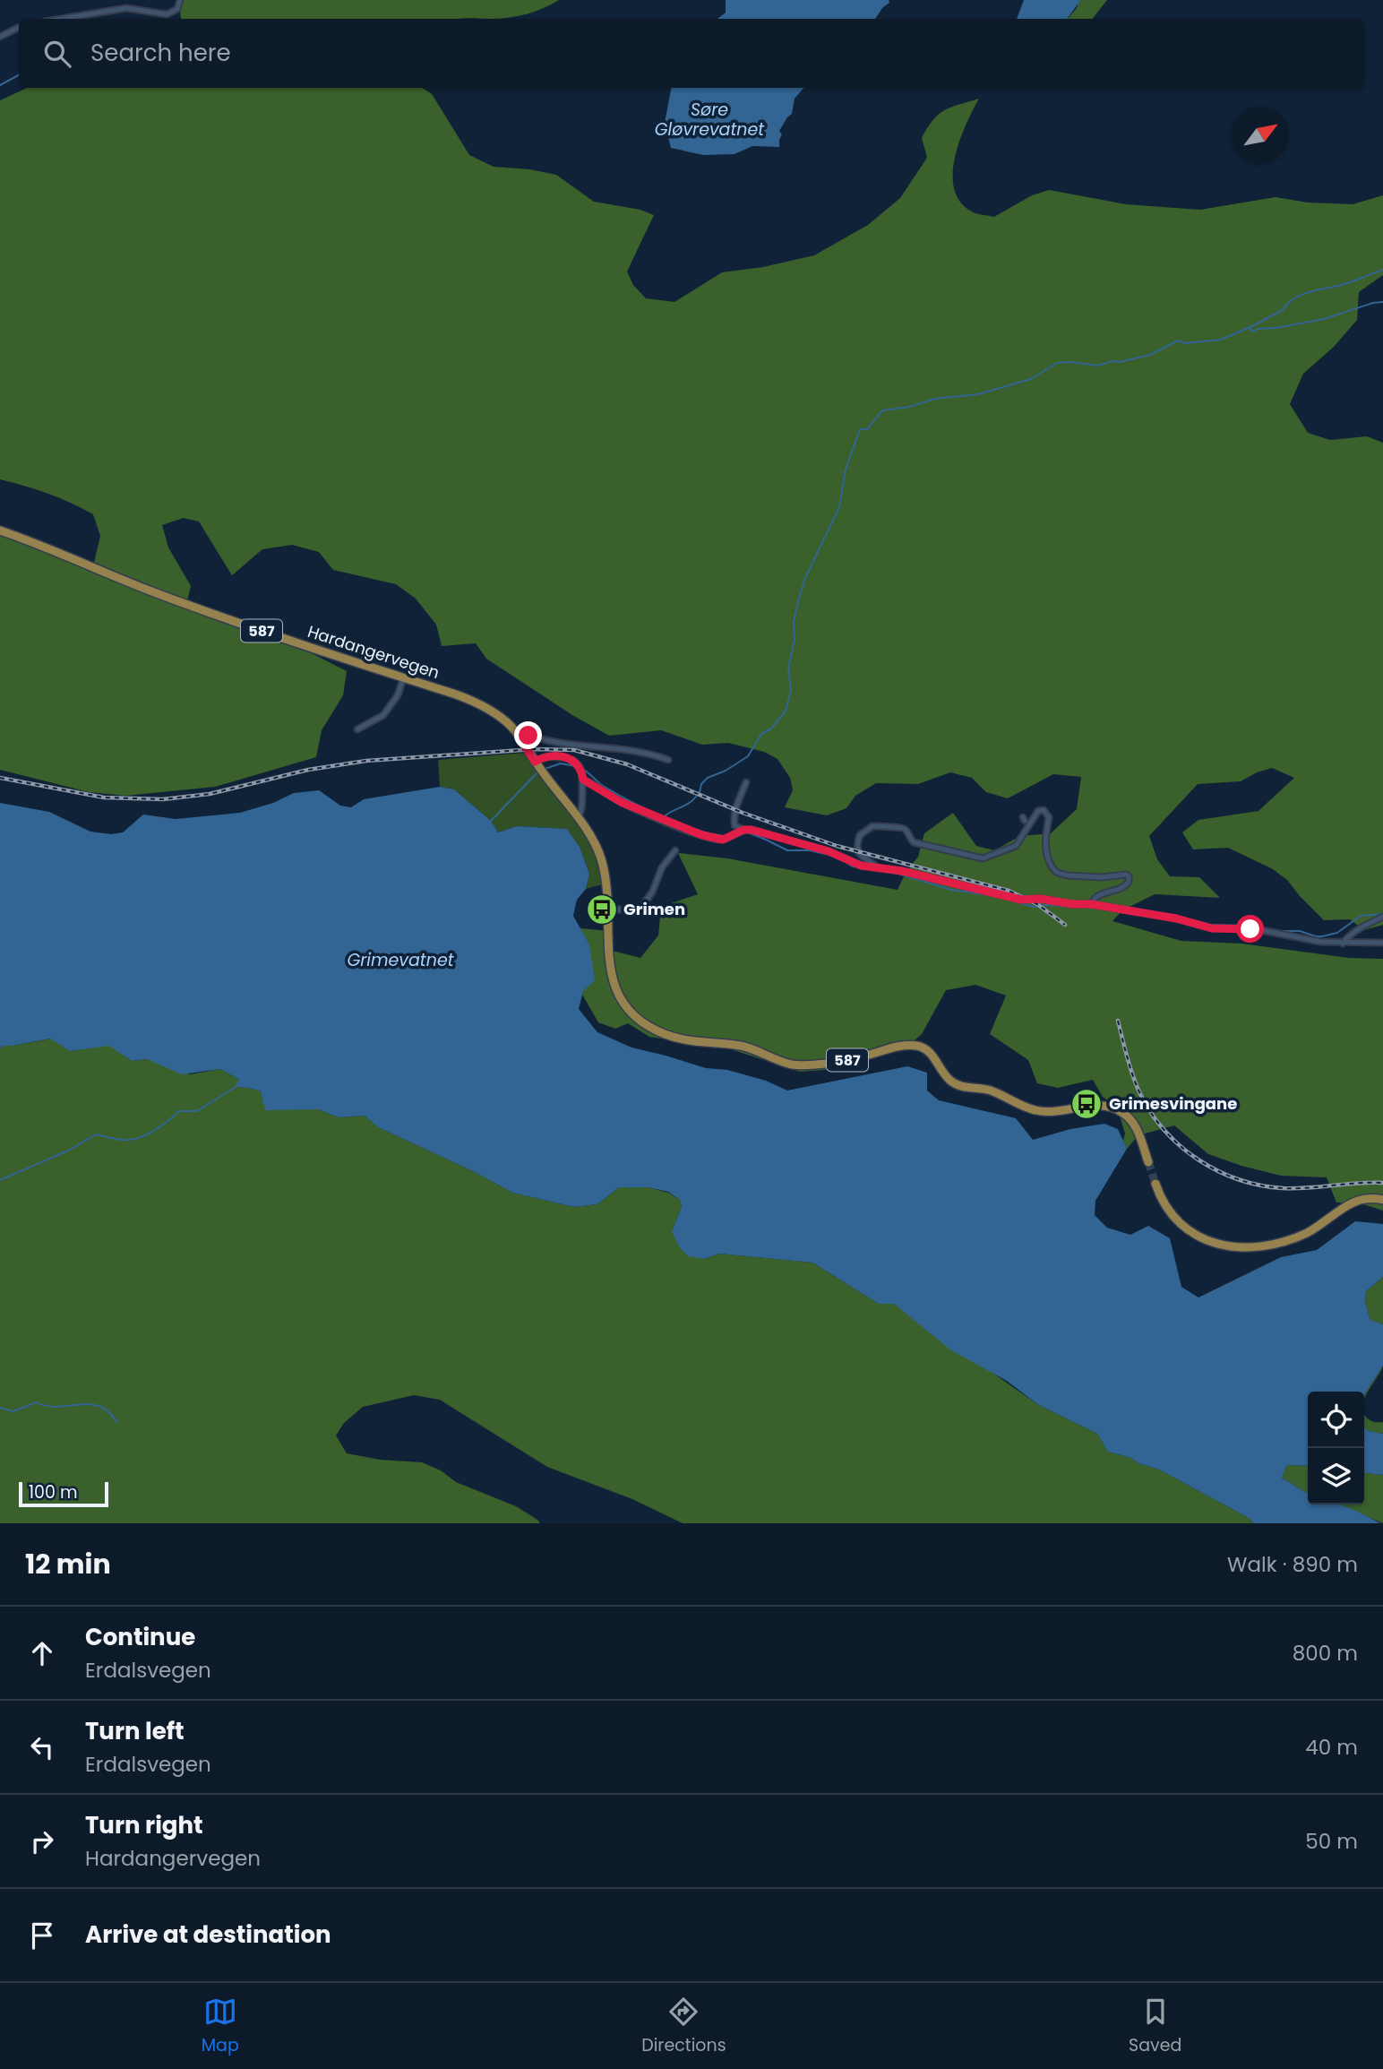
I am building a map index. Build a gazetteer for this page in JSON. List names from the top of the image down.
{
  "streets": {
    "main road": ["587", "Hardangervegen"]
  },
  "water": ["Søre Gløvrevatnet", "Grimevatnet"],
  "places": {
    "bus stop": ["Grimen", "Grimesvingane"]
  },
  "scale_bar": "100 m",
  "north": "top right",
  "page": {
    "search": "Search here",
    "scale": "100 m",
    "heading": ["12 min", "Walk · 890 m"],
    "list": [
      ["Continue", "Erdalsvegen", "800 m"],
      ["Turn left", "Erdalsvegen", "40 m"],
      ["Turn right", "Hardangervegen", "50 m"],
      "Arrive at destination"
    ],
    "nav": ["Map", "Directions", "Saved"]
  }
}
